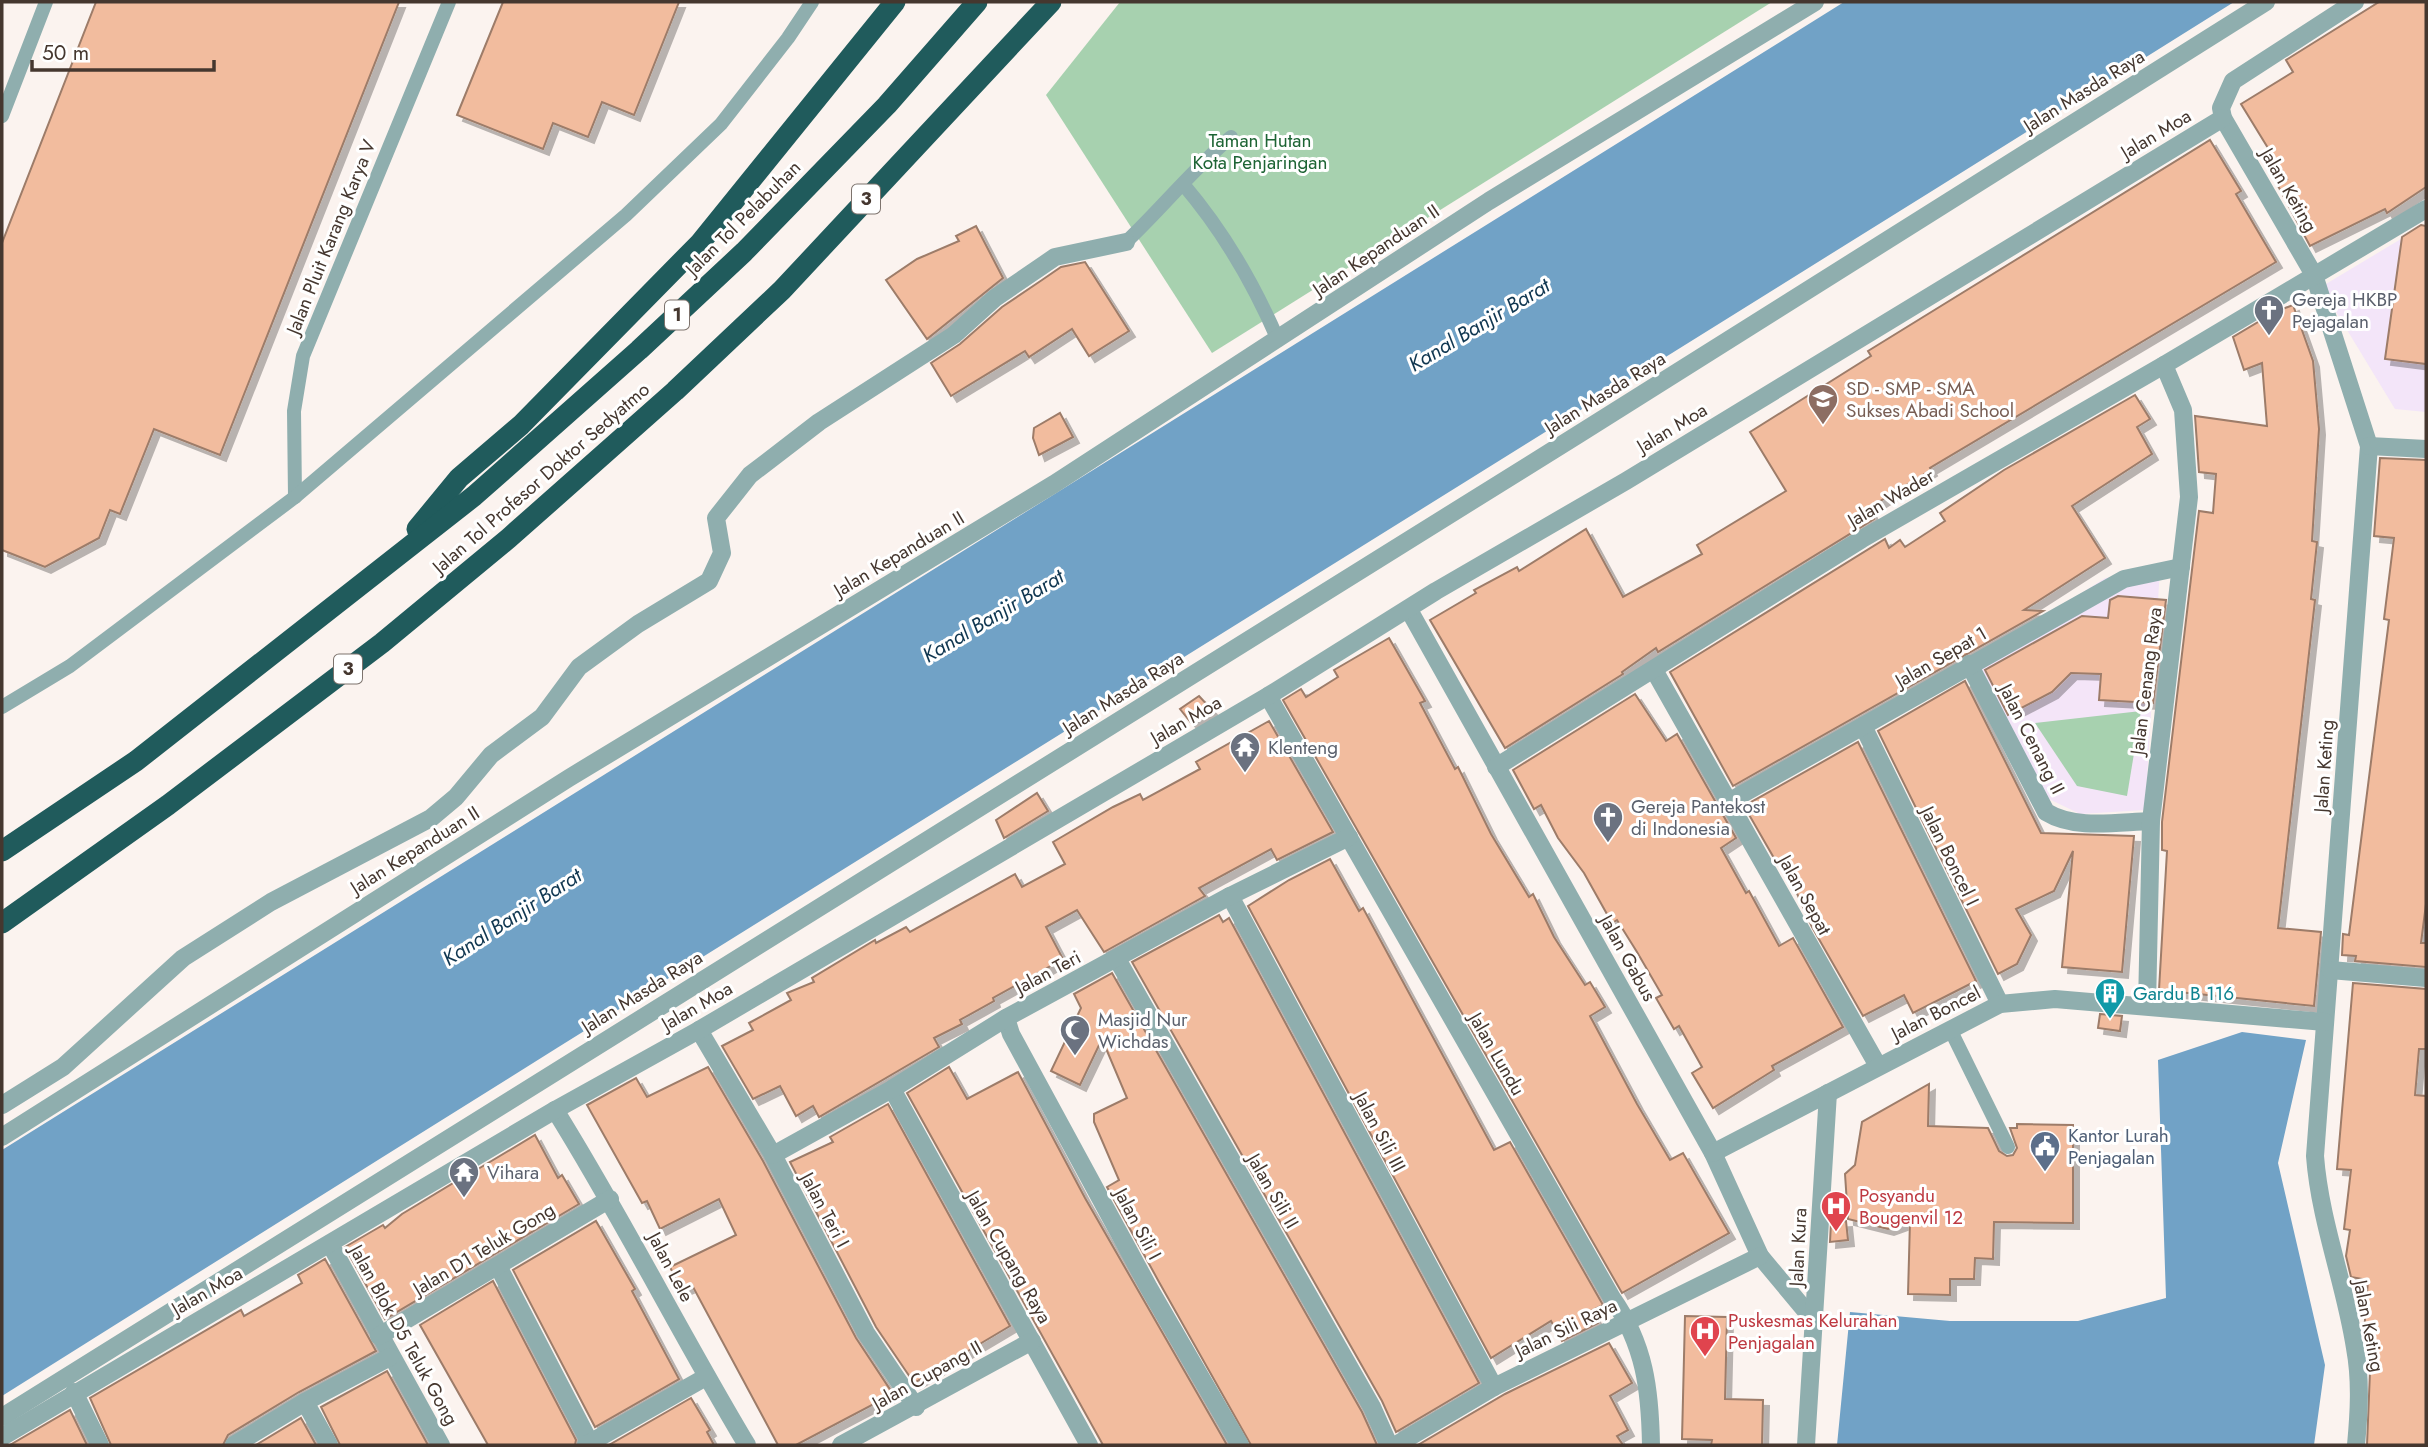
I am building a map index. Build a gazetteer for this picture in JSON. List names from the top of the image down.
{
  "streets": {
    "highway": [
      "3",
      "Jalan Tol Pelabuhan",
      "1",
      "Jalan Tol Profesor Doktor Sedyatmo"
    ],
    "street": [
      "Jalan Masda Raya",
      "Jalan Moa",
      "Jalan Keting",
      "Jalan Kepanduan II",
      "Jalan Wader",
      "Jalan Sepat 1",
      "Jalan Cenang Raya",
      "Jalan Cenang II",
      "Jalan Boncel I",
      "Jalan Sepat",
      "Jalan Gabus",
      "Jalan Teri",
      "Jalan Boncel",
      "Jalan Lundu",
      "Jalan Sili III",
      "Jalan Sili II",
      "Jalan Teri I",
      "Jalan Sili I",
      "Jalan Kura",
      "Jalan D1 Teluk Gong",
      "Jalan Cupang Raya",
      "Jalan Lele",
      "Jalan Sili Raya",
      "Jalan Blok D5 Teluk Gong",
      "Jalan Cupang II"
    ],
    "lane": ["Jalan Pluit Karang Karya V"]
  },
  "crossings": [
    ["Jalan Moa", "Jalan Keting"],
    ["Jalan Moa", "Jalan Gabus"],
    ["Jalan Moa", "Jalan Lundu"],
    ["Jalan Moa", "Jalan Teri I"],
    ["Jalan Moa", "Jalan Lele"],
    ["Jalan Moa", "Jalan Blok D5 Teluk Gong"],
    ["Jalan Keting", "Jalan Wader"],
    ["Jalan Keting", "Jalan Boncel"],
    ["Jalan Wader", "Jalan Cenang Raya"],
    ["Jalan Wader", "Jalan Sepat"],
    ["Jalan Wader", "Jalan Gabus"],
    ["Jalan Sepat 1", "Jalan Cenang Raya"],
    ["Jalan Sepat 1", "Jalan Cenang II"],
    ["Jalan Sepat 1", "Jalan Boncel I"],
    ["Jalan Sepat 1", "Jalan Sepat"],
    ["Jalan Cenang Raya", "Jalan Cenang II"],
    ["Jalan Cenang Raya", "Jalan Boncel"],
    ["Jalan Boncel I", "Jalan Boncel"],
    ["Jalan Sepat", "Jalan Boncel"],
    ["Jalan Gabus", "Jalan Boncel"],
    ["Jalan Gabus", "Jalan Kura"],
    ["Jalan Gabus", "Jalan Sili Raya"],
    ["Jalan Teri", "Jalan Lundu"],
    ["Jalan Teri", "Jalan Sili III"],
    ["Jalan Teri", "Jalan Sili II"],
    ["Jalan Teri", "Jalan Teri I"],
    ["Jalan Teri", "Jalan Sili I"],
    ["Jalan Teri", "Jalan Cupang Raya"],
    ["Jalan Boncel", "Jalan Kura"],
    ["Jalan Lundu", "Jalan Sili Raya"],
    ["Jalan Sili III", "Jalan Sili Raya"],
    ["Jalan Teri I", "Jalan Cupang II"],
    ["Jalan D1 Teluk Gong", "Jalan Lele"],
    ["Jalan D1 Teluk Gong", "Jalan Blok D5 Teluk Gong"],
    ["Jalan Cupang Raya", "Jalan Cupang II"]
  ],
  "water": ["Kanal Banjir Barat"],
  "parks": ["Taman Hutan Kota Penjaringan"],
  "places": {
    "church": ["Gereja HKBP Pejagalan", "Gereja Pantekost di Indonesia"],
    "school or university": ["SD - SMP - SMA Sukses Abadi School"],
    "temple": ["Klenteng", "Vihara"],
    "building": ["Gardu B 116"],
    "mosque": ["Masjid Nur Wichdas"],
    "public building": ["Kantor Lurah Penjagalan"],
    "hospital": ["Posyandu Bougenvil 12", "Puskesmas Kelurahan Penjagalan"]
  },
  "scale_bar": "50 m"
}
